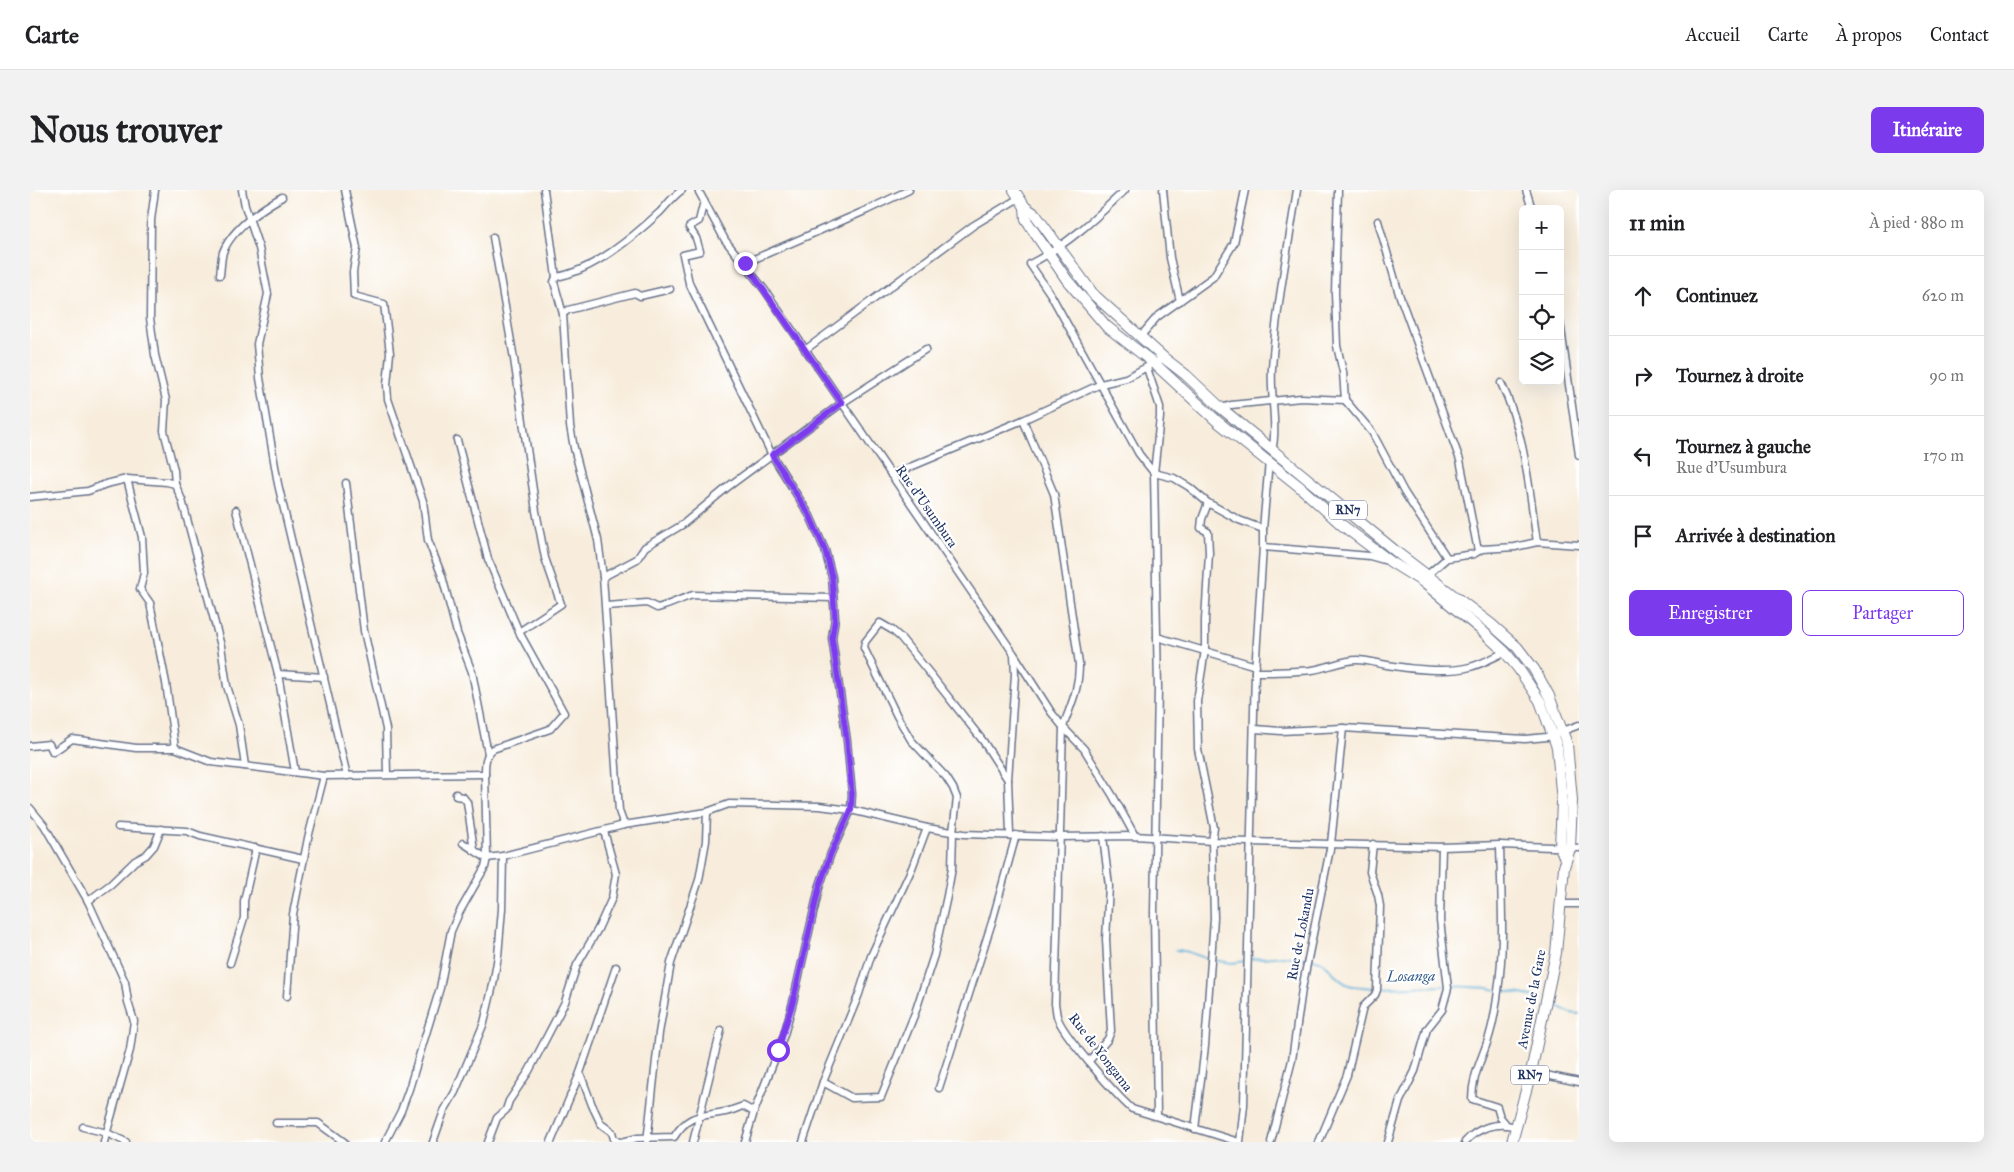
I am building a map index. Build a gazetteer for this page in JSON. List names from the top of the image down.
{
  "streets": {
    "main road": ["RN7", "Avenue de la Gare"],
    "street": ["Rue d'Usumbura", "Rue de Lokandu", "Rue de Yongama"]
  },
  "crossings": [
    ["Rue d'Usumbura", "Rue de Yongama"],
    ["RN7", "Avenue de la Gare"]
  ],
  "water": ["Losanga"],
  "page": {
    "header": "Carte",
    "nav": [
      "Accueil",
      "Carte",
      "À propos",
      "Contact"
    ],
    "buttons": [
      "Itinéraire",
      ["Enregistrer", "Partager"]
    ],
    "title": "Nous trouver",
    "heading": ["11 min", "À pied · 880 m"],
    "map_buttons": ["+", "−"],
    "list": [
      ["Continuez", "620 m"],
      ["Tournez à droite", "90 m"],
      ["Tournez à gauche", "Rue d'Usumbura", "170 m"],
      "Arrivée à destination"
    ]
  }
}
